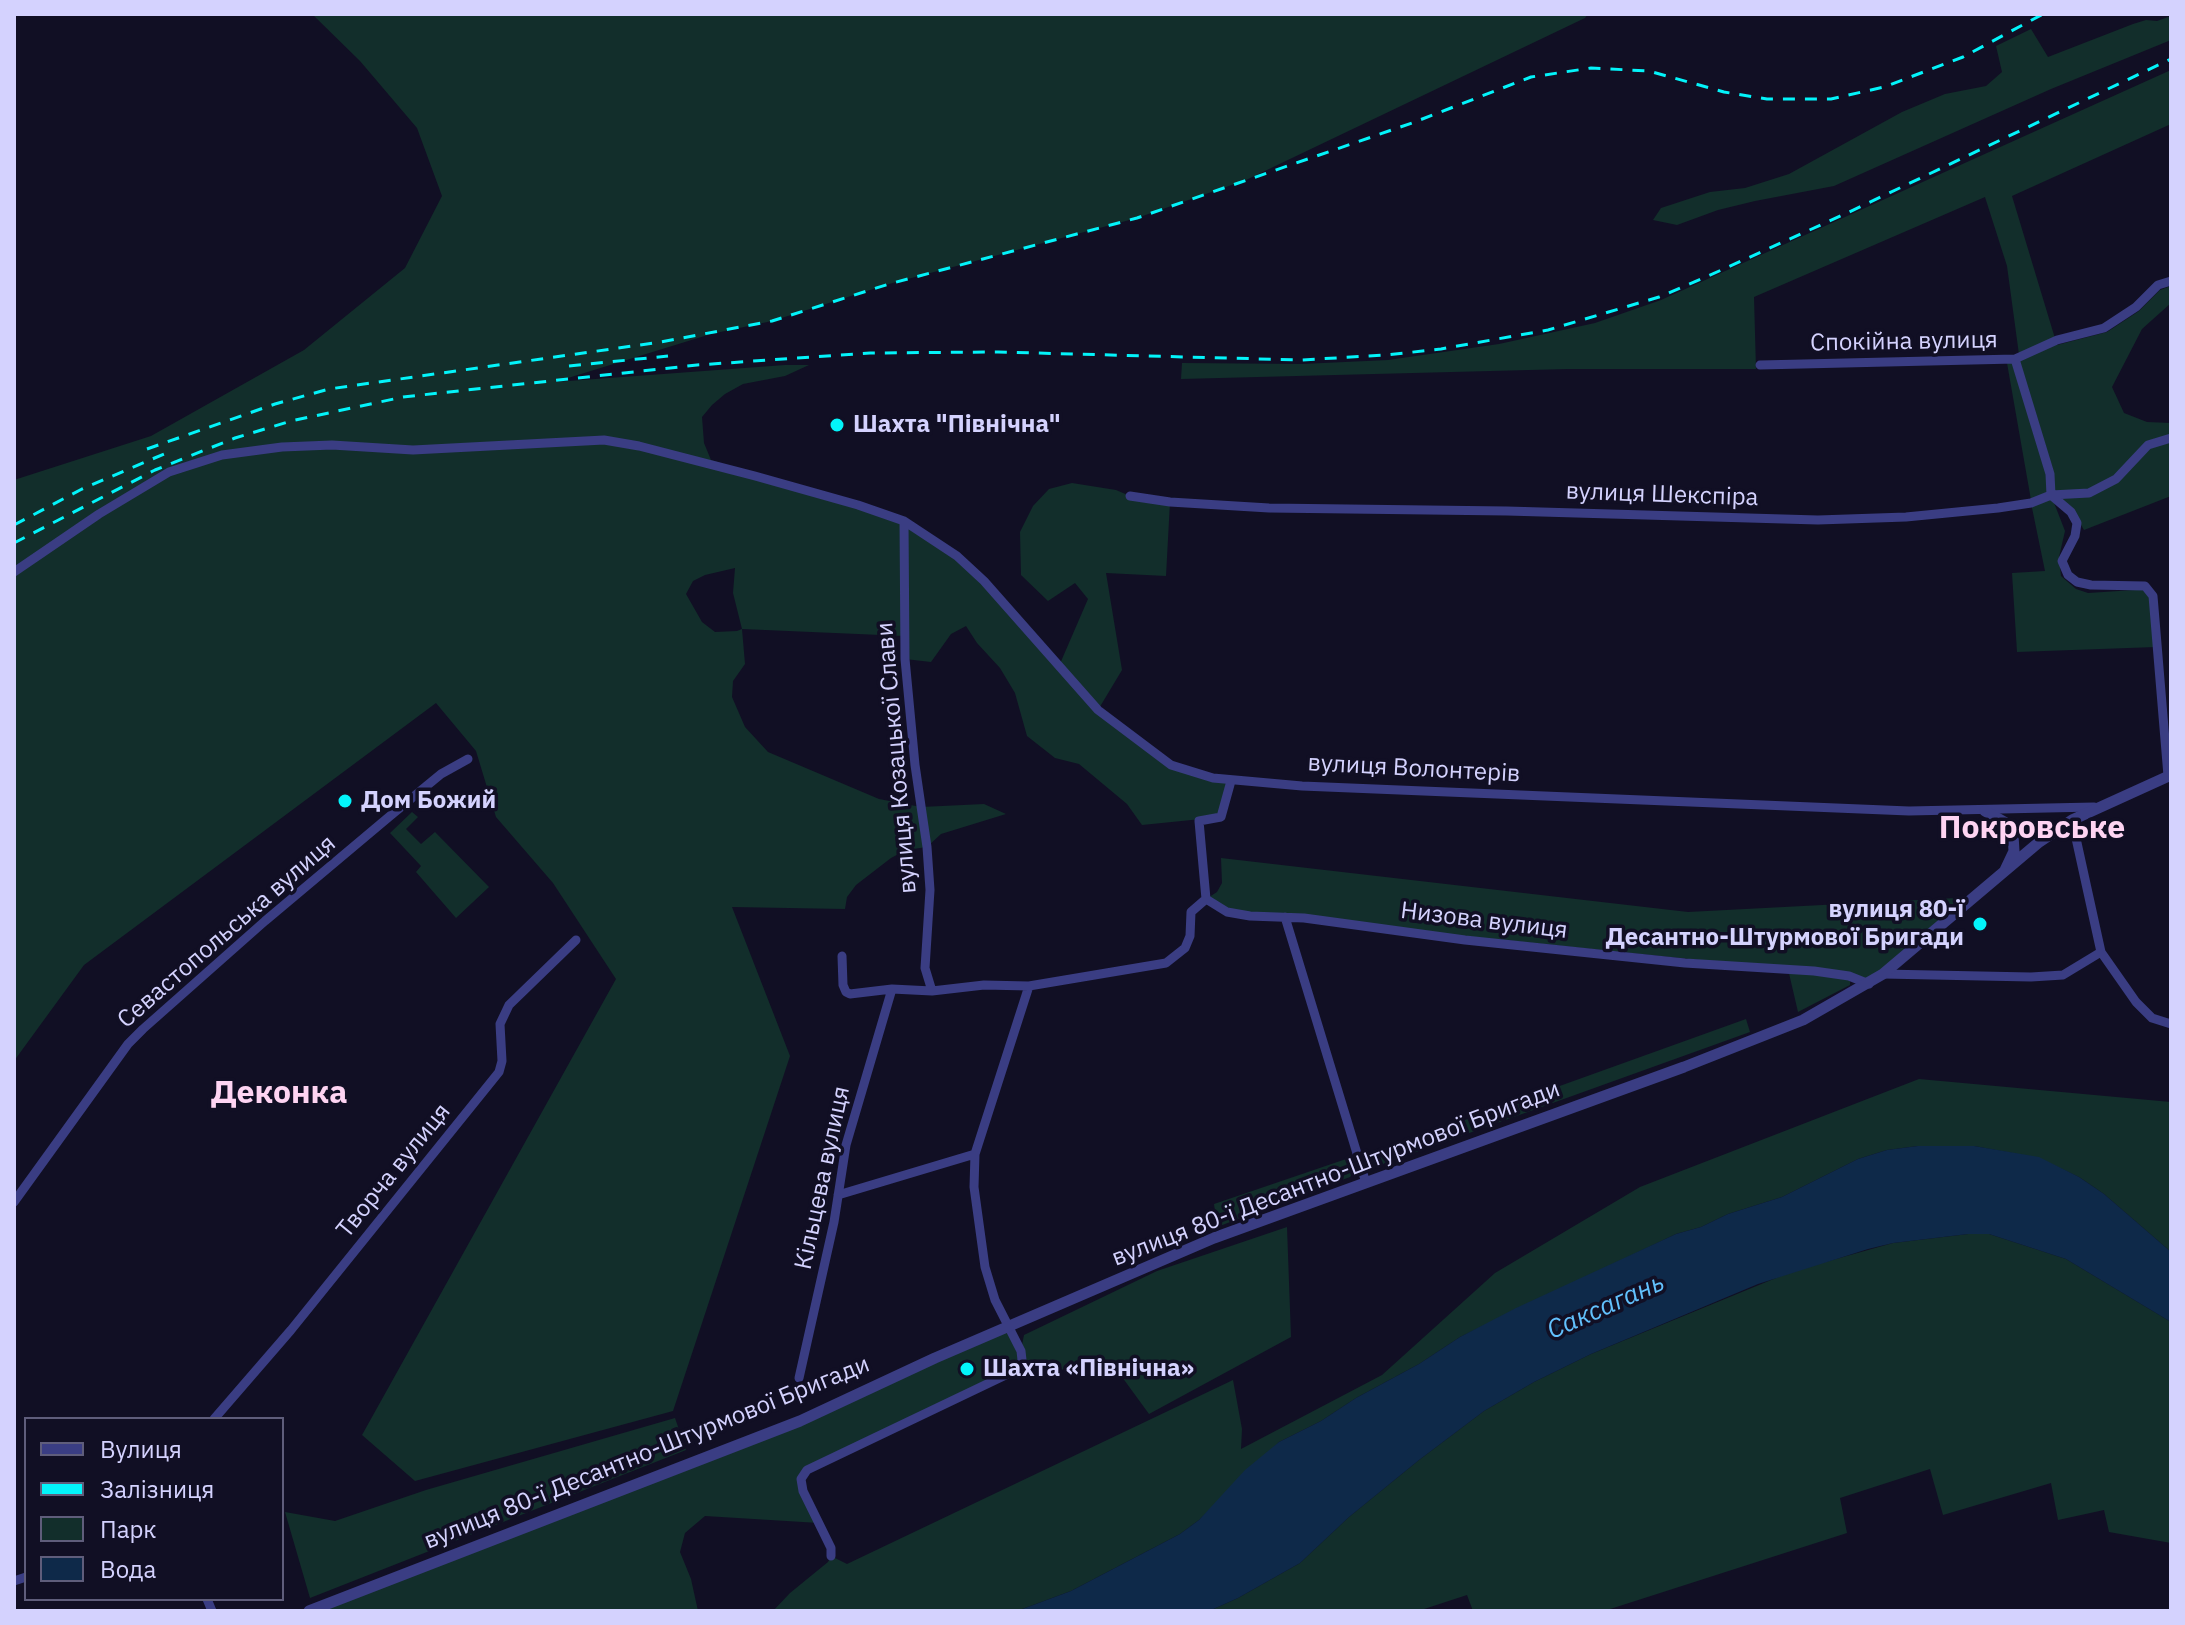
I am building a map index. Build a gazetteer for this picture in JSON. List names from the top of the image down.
{
  "streets": {
    "street": [
      "Спокійна вулиця",
      "вулиця Шекспіра",
      "вулиця Козацької Слави",
      "вулиця Волонтерів",
      "Низова вулиця",
      "Севастопольська вулиця",
      "Творча вулиця",
      "вулиця 80-ї Десантно-Штурмової Бригади",
      "Кільцева вулиця"
    ]
  },
  "crossings": [
    ["вулиця Козацької Слави", "вулиця Волонтерів"],
    ["вулиця Волонтерів", "вулиця 80-ї Десантно-Штурмової Бригади"],
    ["Низова вулиця", "вулиця 80-ї Десантно-Штурмової Бригади"]
  ],
  "districts": ["Покровське", "Деконка"],
  "water": ["Саксагань"],
  "places": [
    "Шахта \"Північна\"",
    "Дом Божий",
    "вулиця 80-ї Десантно-Штурмової Бригади",
    "Шахта «Північна»"
  ],
  "legend": [
    "Вулиця",
    "Залізниця",
    "Парк",
    "Вода"
  ]
}
